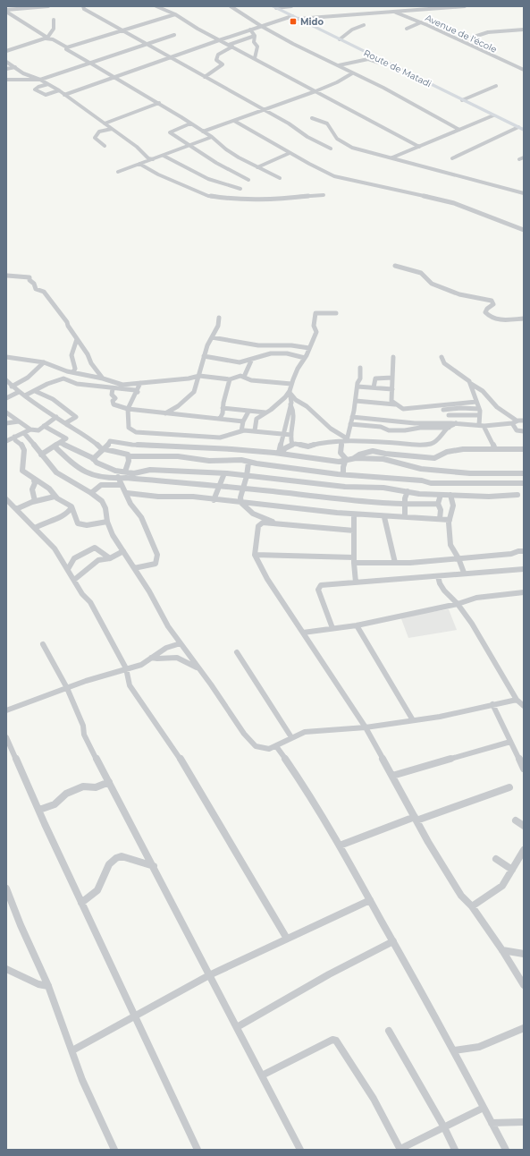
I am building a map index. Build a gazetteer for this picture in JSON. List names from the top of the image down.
{
  "streets": {
    "highway": ["Route de Matadi"],
    "street": ["Avenue de l'école"]
  },
  "crossings": [
    ["Avenue de l'école", "Route de Matadi"]
  ],
  "places": {
    "transit": ["Mido"]
  }
}
